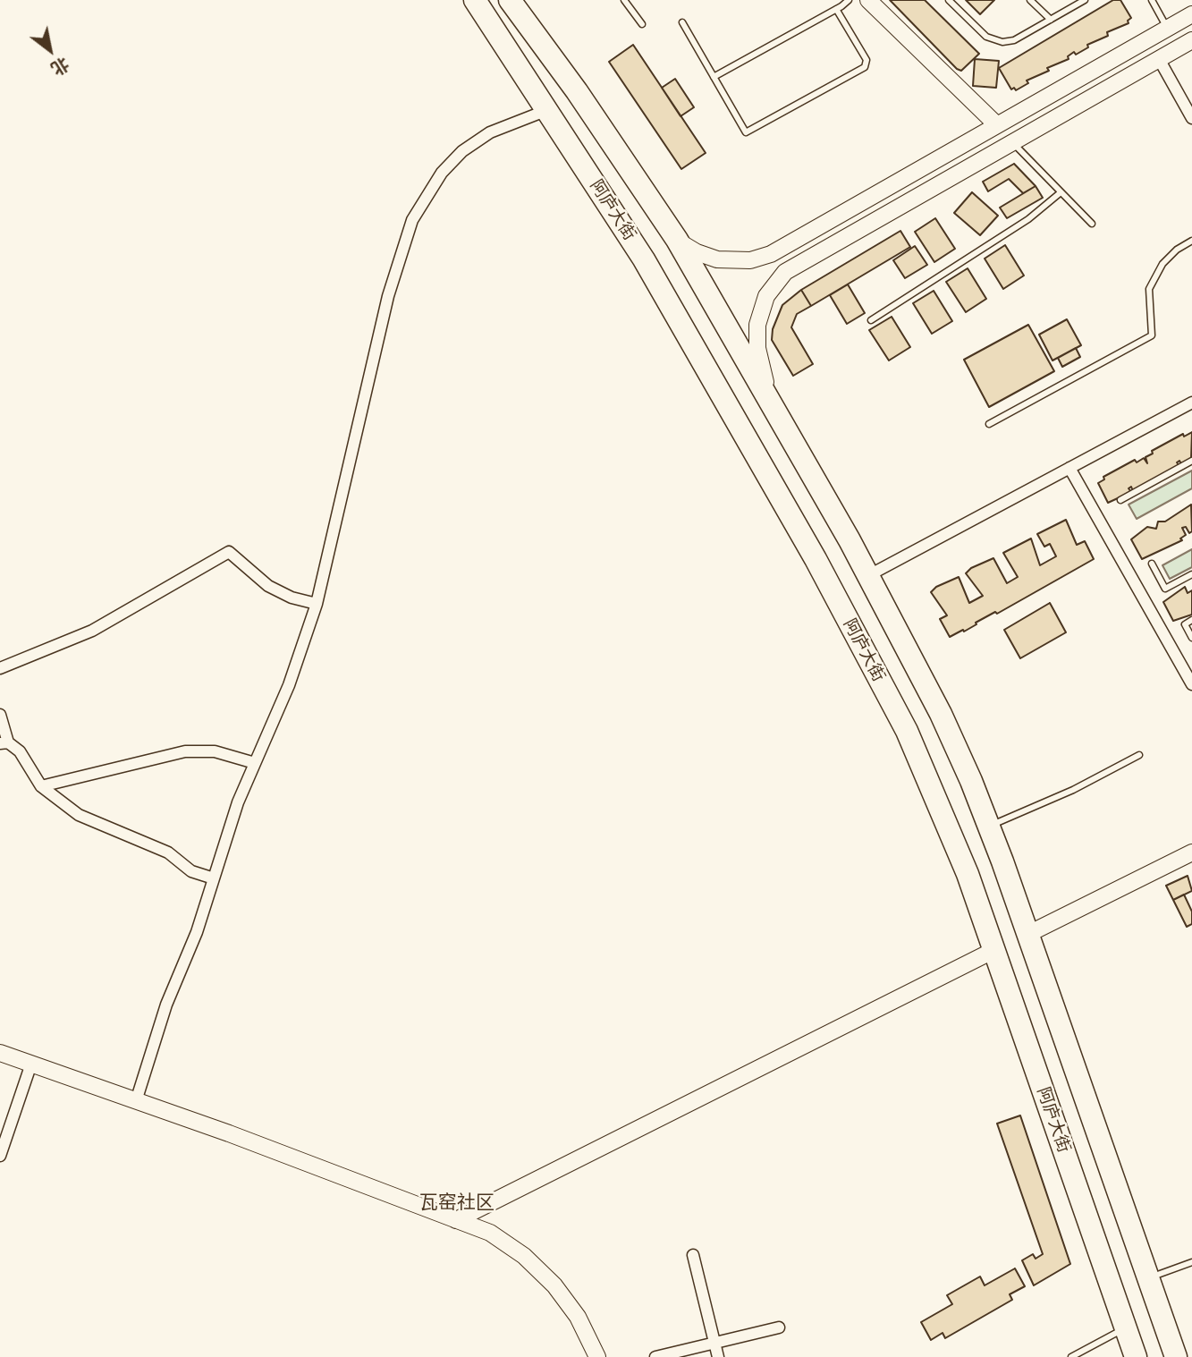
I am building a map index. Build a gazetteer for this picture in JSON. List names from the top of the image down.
{
  "streets": {
    "highway": ["阿庐大街"]
  },
  "districts": ["瓦窑社区"],
  "north": "bottom right"
}
